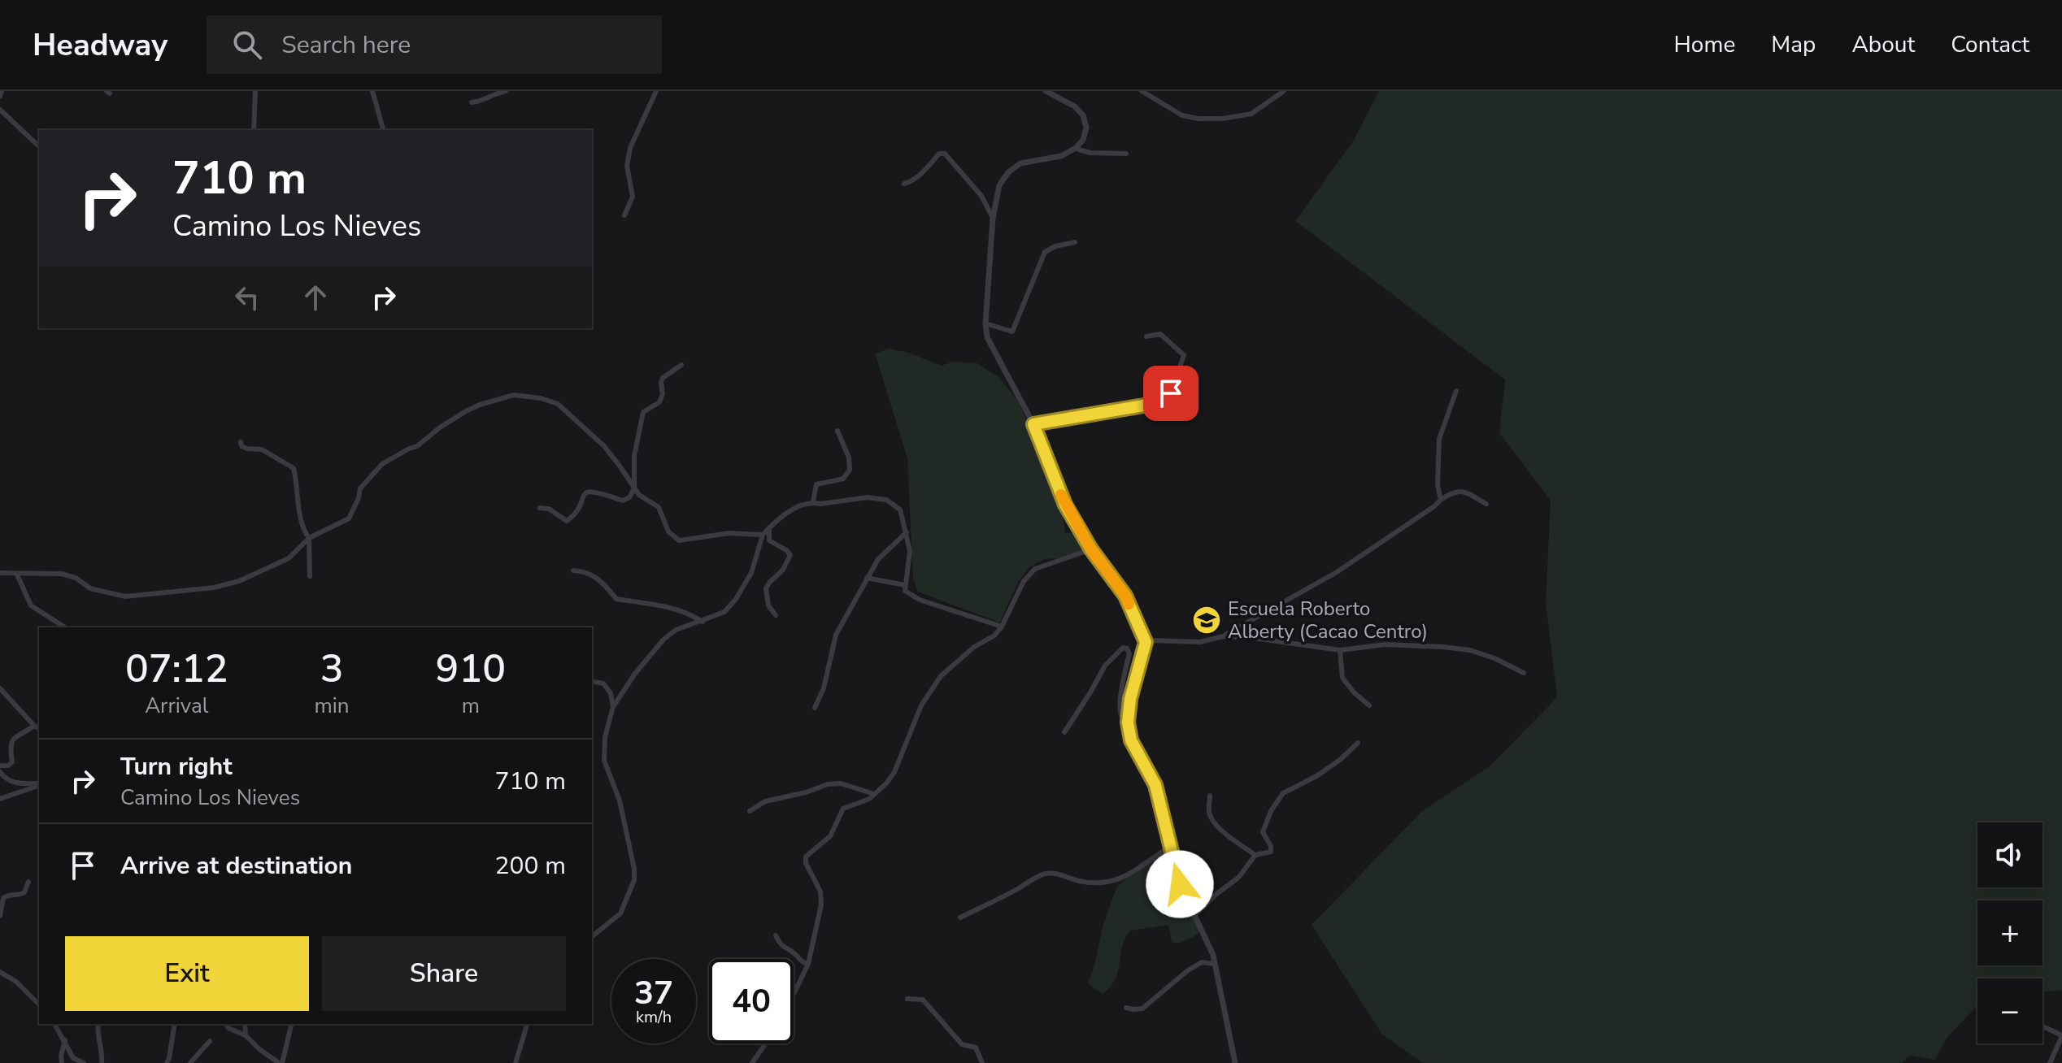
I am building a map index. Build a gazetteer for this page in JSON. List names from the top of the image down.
{
  "places": {
    "school or university": ["Escuela Roberto Alberty (Cacao Centro)"]
  },
  "page": {
    "header": "Headway",
    "search": "Search here",
    "nav": [
      "Home",
      "Map",
      "About",
      "Contact"
    ],
    "turn": ["710 m", "Camino Los Nieves"],
    "eta": [
      "07:12",
      "Arrival",
      "3",
      "min",
      "910",
      "m"
    ],
    "list": [
      {
        "name": "Turn right",
        "note": "Camino Los Nieves",
        "value": "710 m"
      },
      {
        "name": "Arrive at destination",
        "value": "200 m"
      }
    ],
    "map_buttons": ["+", "−"],
    "buttons": ["Exit", "Share"],
    "speed": "37 km/h",
    "limit": "40"
  }
}
